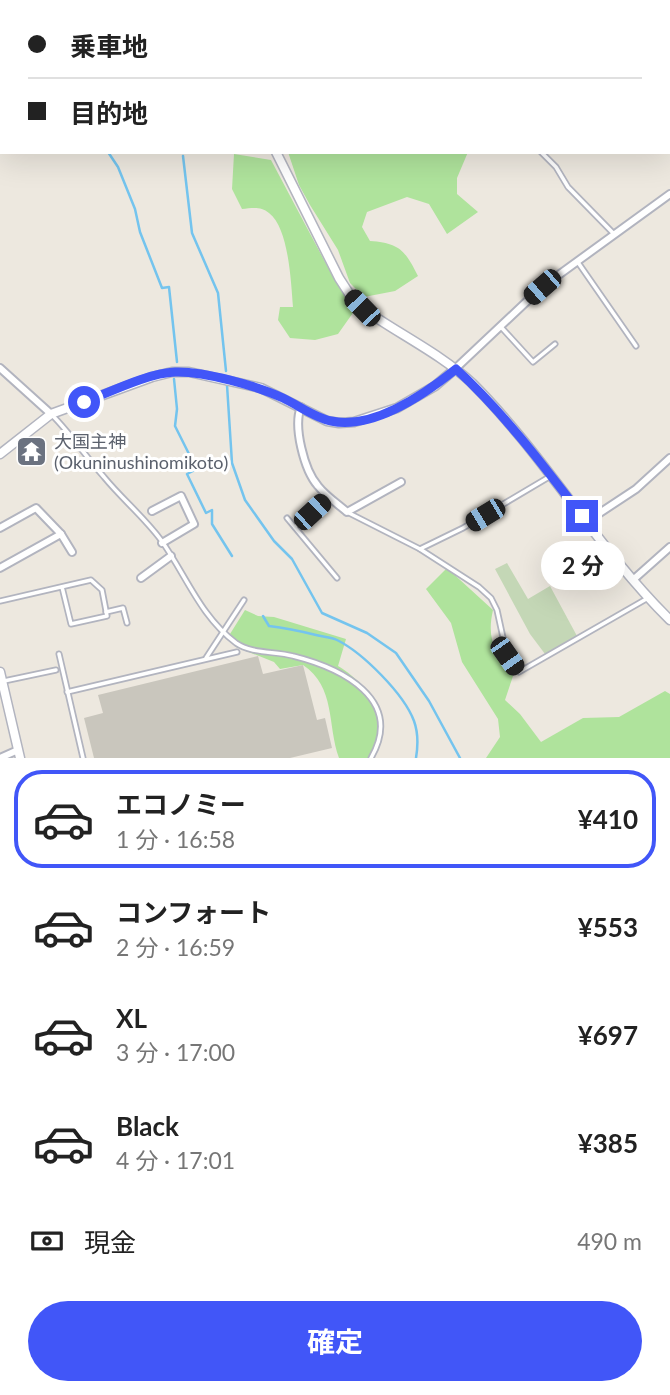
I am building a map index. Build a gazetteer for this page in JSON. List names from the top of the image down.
{
  "places": {
    "temple": ["大国主神 (Okuninushinomikoto)"]
  },
  "page": {
    "banner": ["乗車地", "目的地"],
    "bubble": "2 分",
    "list": [
      {
        "name": "エコノミー",
        "note": "1 分 · 16:58",
        "value": "¥410"
      },
      {
        "name": "コンフォート",
        "note": "2 分 · 16:59",
        "value": "¥553"
      },
      {
        "name": "XL",
        "note": "3 分 · 17:00",
        "value": "¥697"
      },
      {
        "name": "Black",
        "note": "4 分 · 17:01",
        "value": "¥385"
      }
    ],
    "pay": ["現金", "490 m"],
    "buttons": "確定"
  }
}
